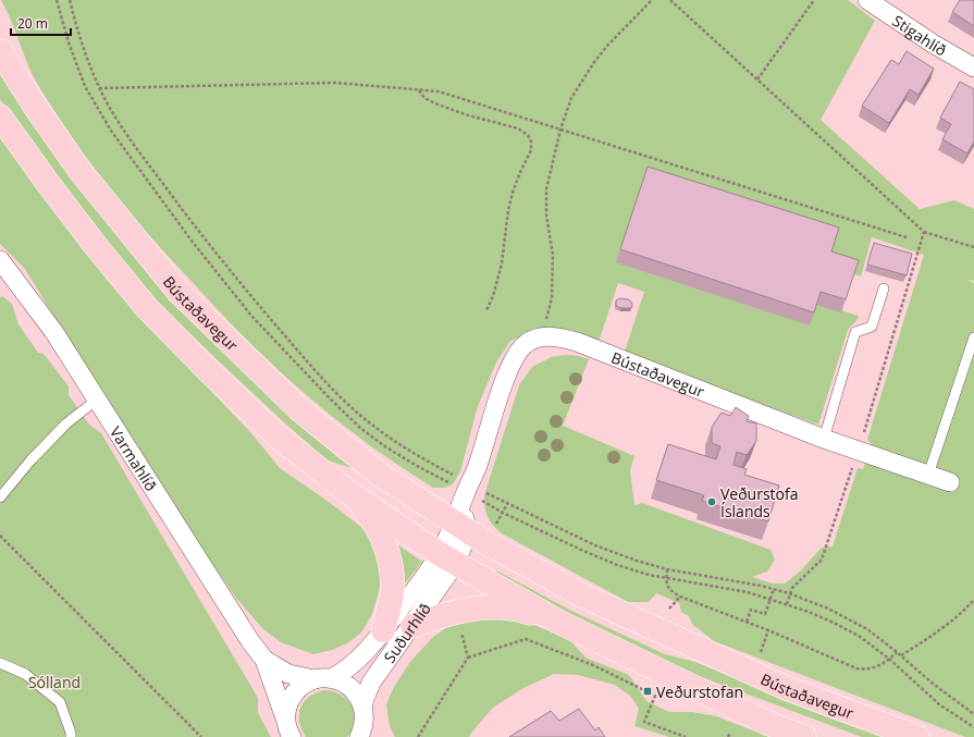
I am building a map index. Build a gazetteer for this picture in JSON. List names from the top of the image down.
{
  "streets": {
    "main road": ["Bústaðavegur"],
    "street": ["Stigahlíð", "Varmahlíð", "Suðurhlíð"]
  },
  "crossings": [
    ["Varmahlíð", "Suðurhlíð"]
  ],
  "parks": ["Sólland"],
  "places": {
    "other": ["Veðurstofa Íslands"],
    "transit": ["Veðurstofan"]
  },
  "scale_bar": "20 m"
}
